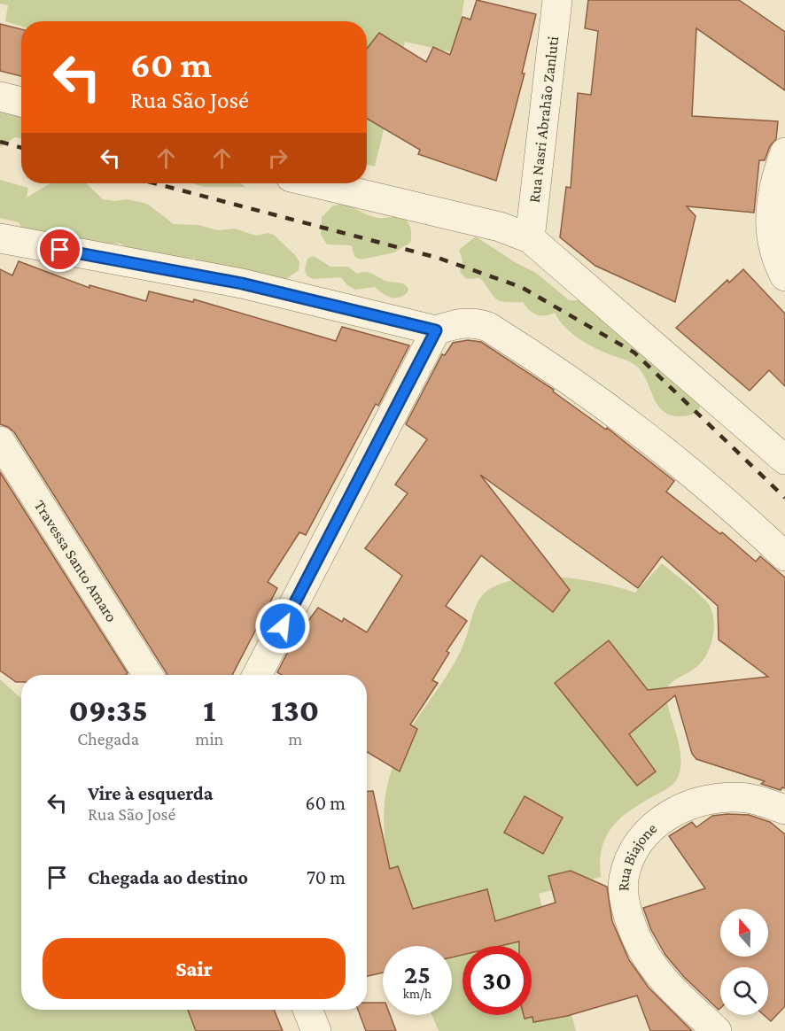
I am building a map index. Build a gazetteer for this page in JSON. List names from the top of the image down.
{
  "streets": {
    "street": ["Rua Nasri Abrahão Zanluti", "Travessa Santo Amaro", "Rua Biajone"]
  },
  "north": "top",
  "page": {
    "turn": ["60 m", "Rua São José"],
    "eta": [
      "09:35",
      "Chegada",
      "1",
      "min",
      "130",
      "m"
    ],
    "list": [
      {
        "name": "Vire à esquerda",
        "note": "Rua São José",
        "value": "60 m"
      },
      {
        "name": "Chegada ao destino",
        "value": "70 m"
      }
    ],
    "buttons": "Sair",
    "speed": "25 km/h",
    "limit": "30"
  }
}
